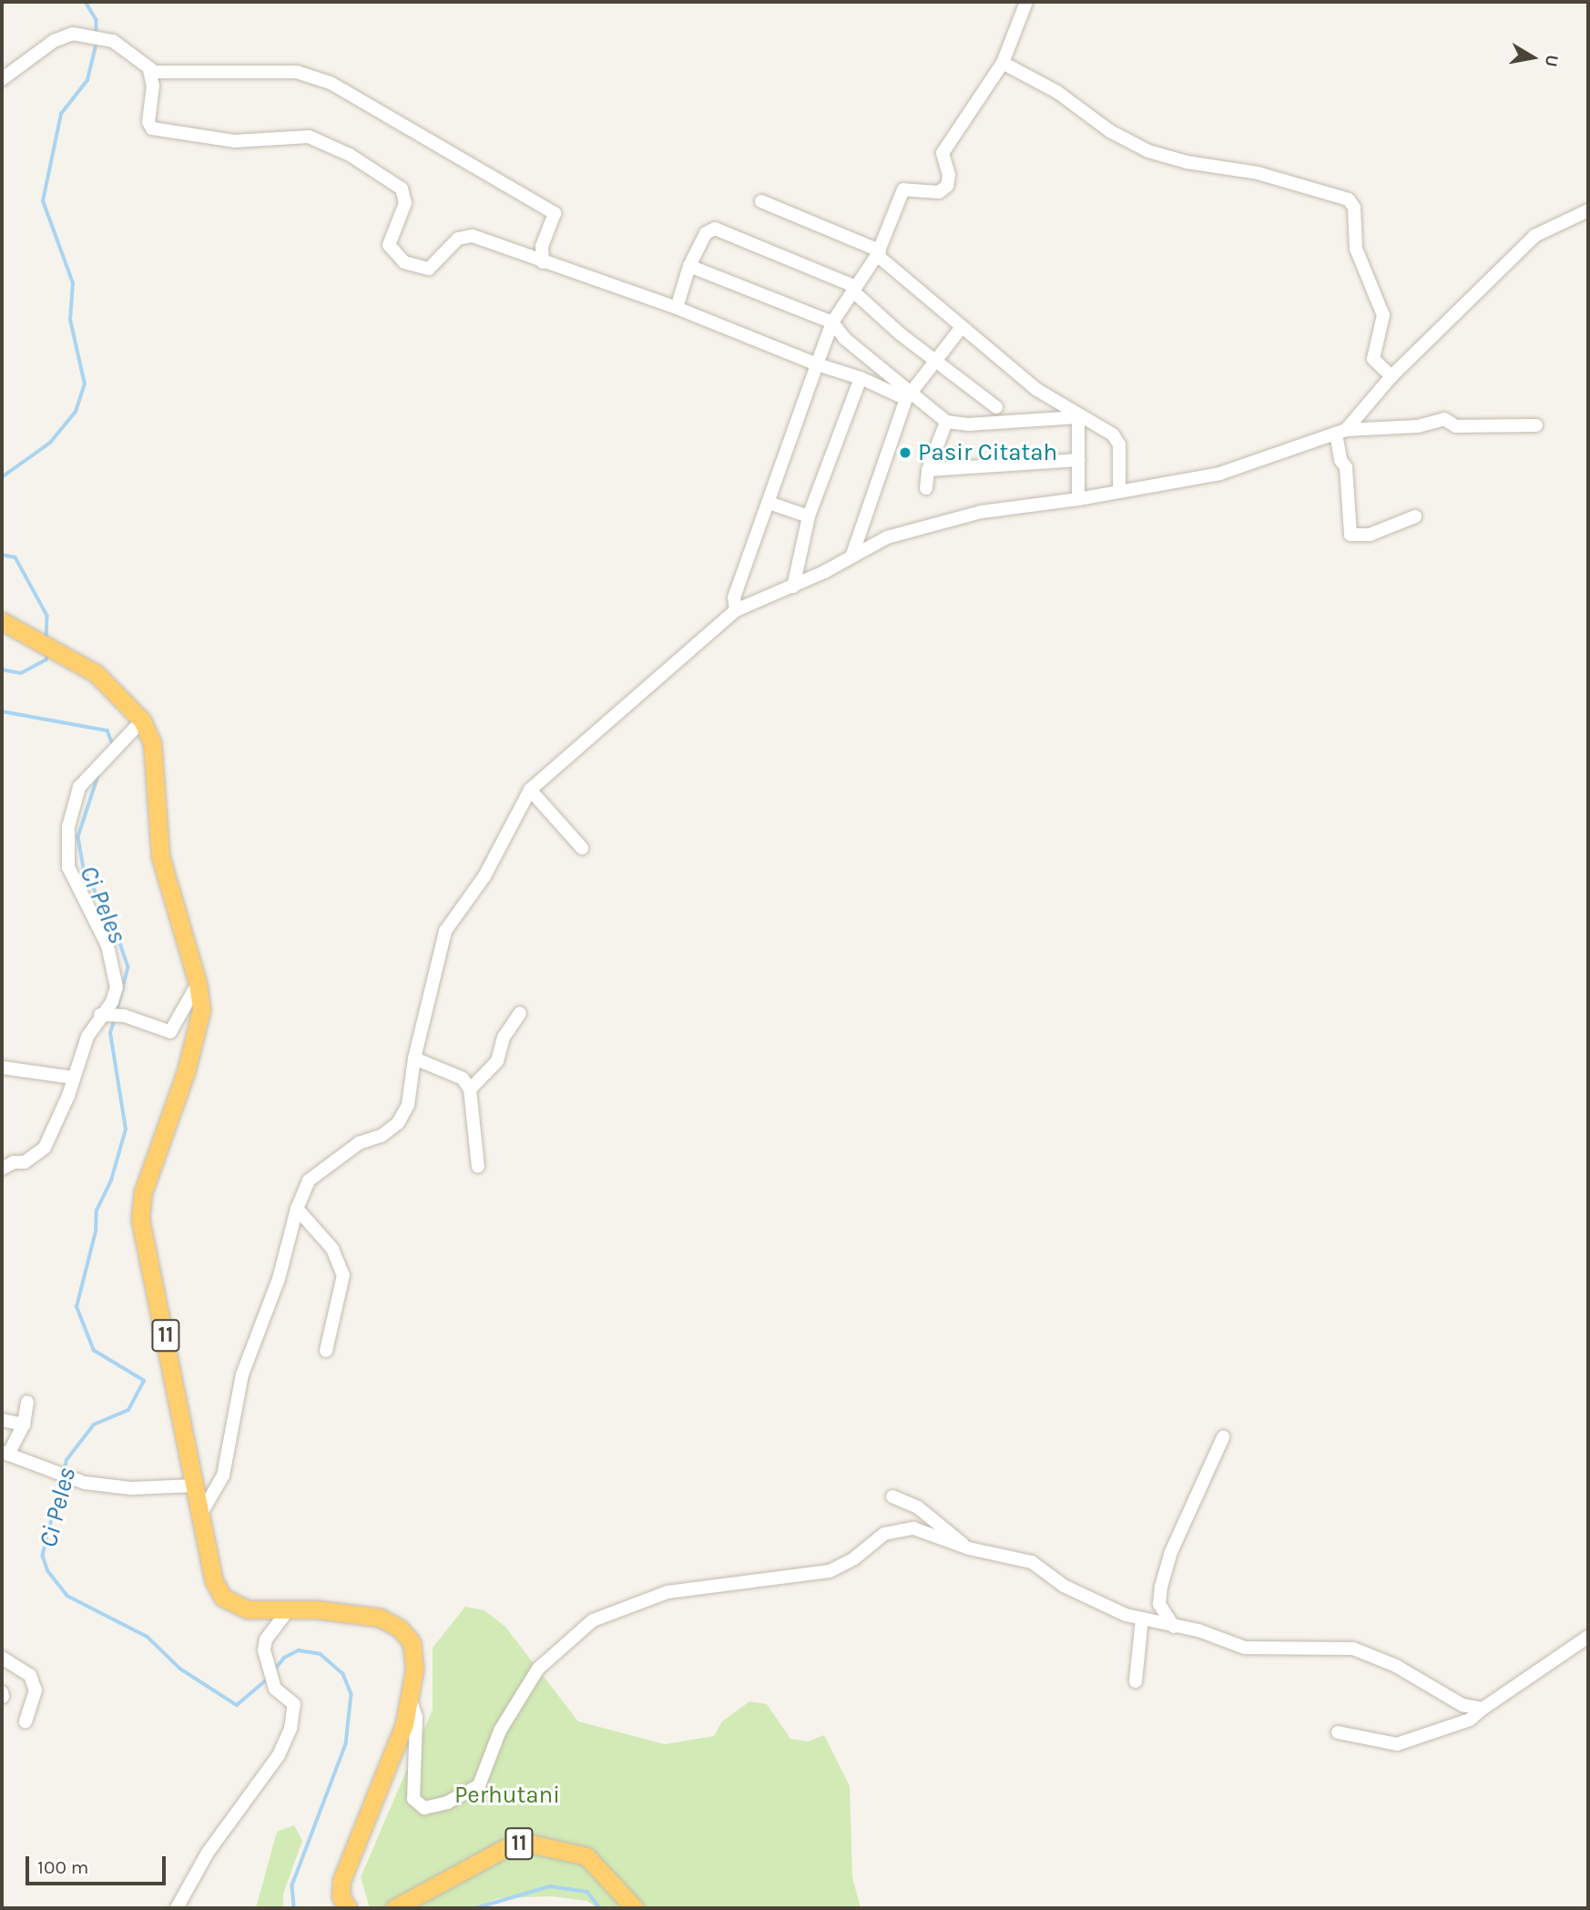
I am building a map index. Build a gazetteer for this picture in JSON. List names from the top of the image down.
{
  "streets": {
    "highway": ["11"]
  },
  "water": ["Ci Peles"],
  "parks": ["Perhutani"],
  "places": ["Pasir Citatah"],
  "scale_bar": "100 m",
  "north": "right"
}
